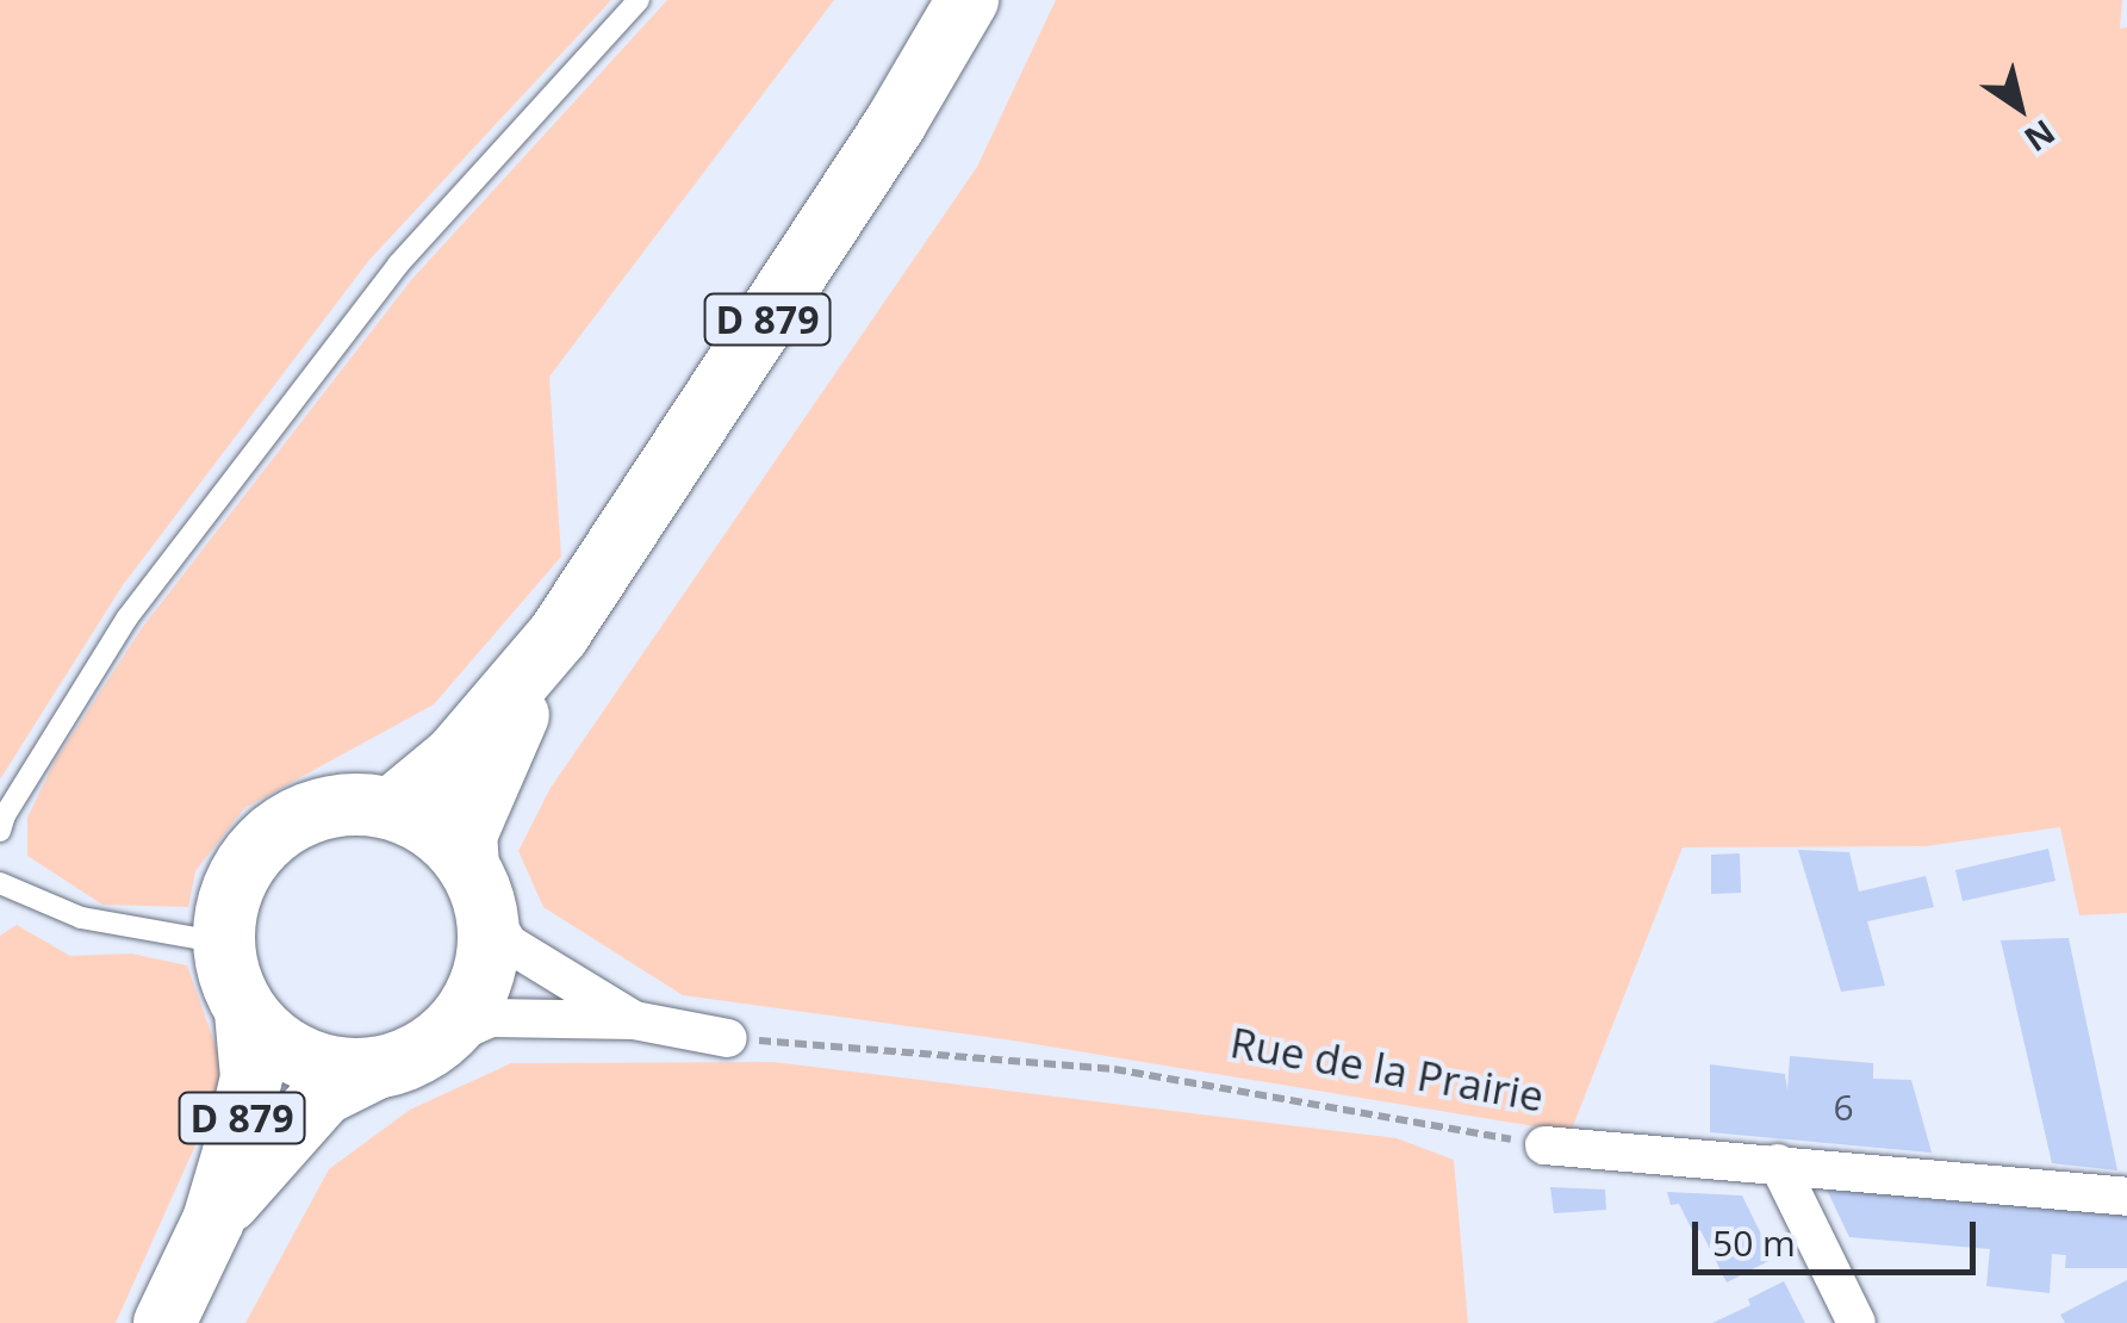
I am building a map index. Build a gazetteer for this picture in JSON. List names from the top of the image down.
{
  "streets": {
    "main road": ["D 879"],
    "street": ["Rue de la Prairie"]
  },
  "house_numbers": ["6"],
  "scale_bar": "50 m",
  "north": "bottom right"
}
